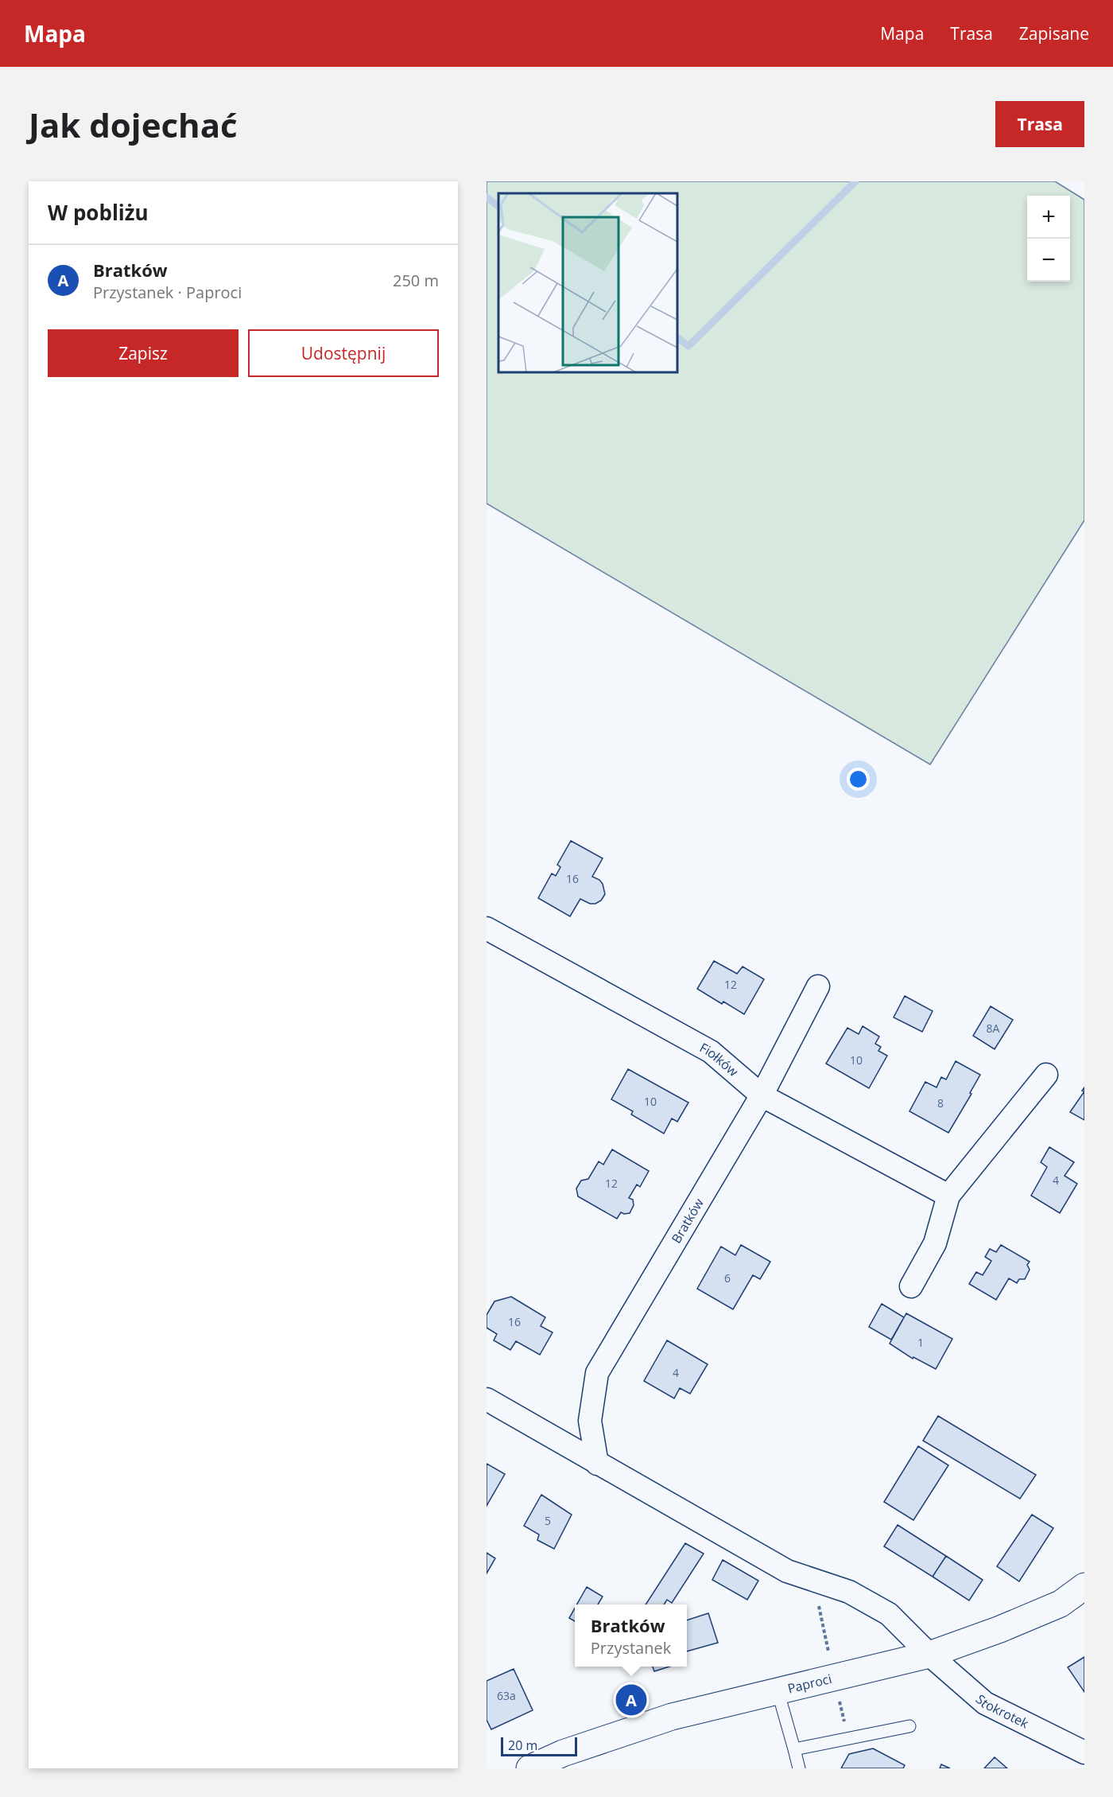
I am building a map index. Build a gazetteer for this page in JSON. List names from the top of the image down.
{
  "streets": {
    "street": [
      "Fiołków",
      "Bratków",
      "Paproci",
      "Stokrotek"
    ]
  },
  "crossings": [
    ["Fiołków", "Bratków"],
    ["Paproci", "Stokrotek"]
  ],
  "house_numbers": [
    "16",
    "12",
    "8A",
    "10",
    "10",
    "8",
    "4",
    "12",
    "6",
    "16",
    "1",
    "4",
    "5",
    "63a"
  ],
  "scale_bar": "20 m",
  "page": {
    "header": "Mapa",
    "nav": ["Mapa", "Trasa", "Zapisane"],
    "buttons": [
      "Trasa",
      ["Zapisz", "Udostępnij"]
    ],
    "title": "Jak dojechać",
    "heading": "W pobliżu",
    "map_buttons": ["+", "−"],
    "list": [
      {
        "mark": "A",
        "name": "Bratków",
        "note": "Przystanek · Paproci",
        "value": "250 m"
      }
    ],
    "popup": ["Bratków", "Przystanek"],
    "pins": "A",
    "scale": "20 m"
  }
}
